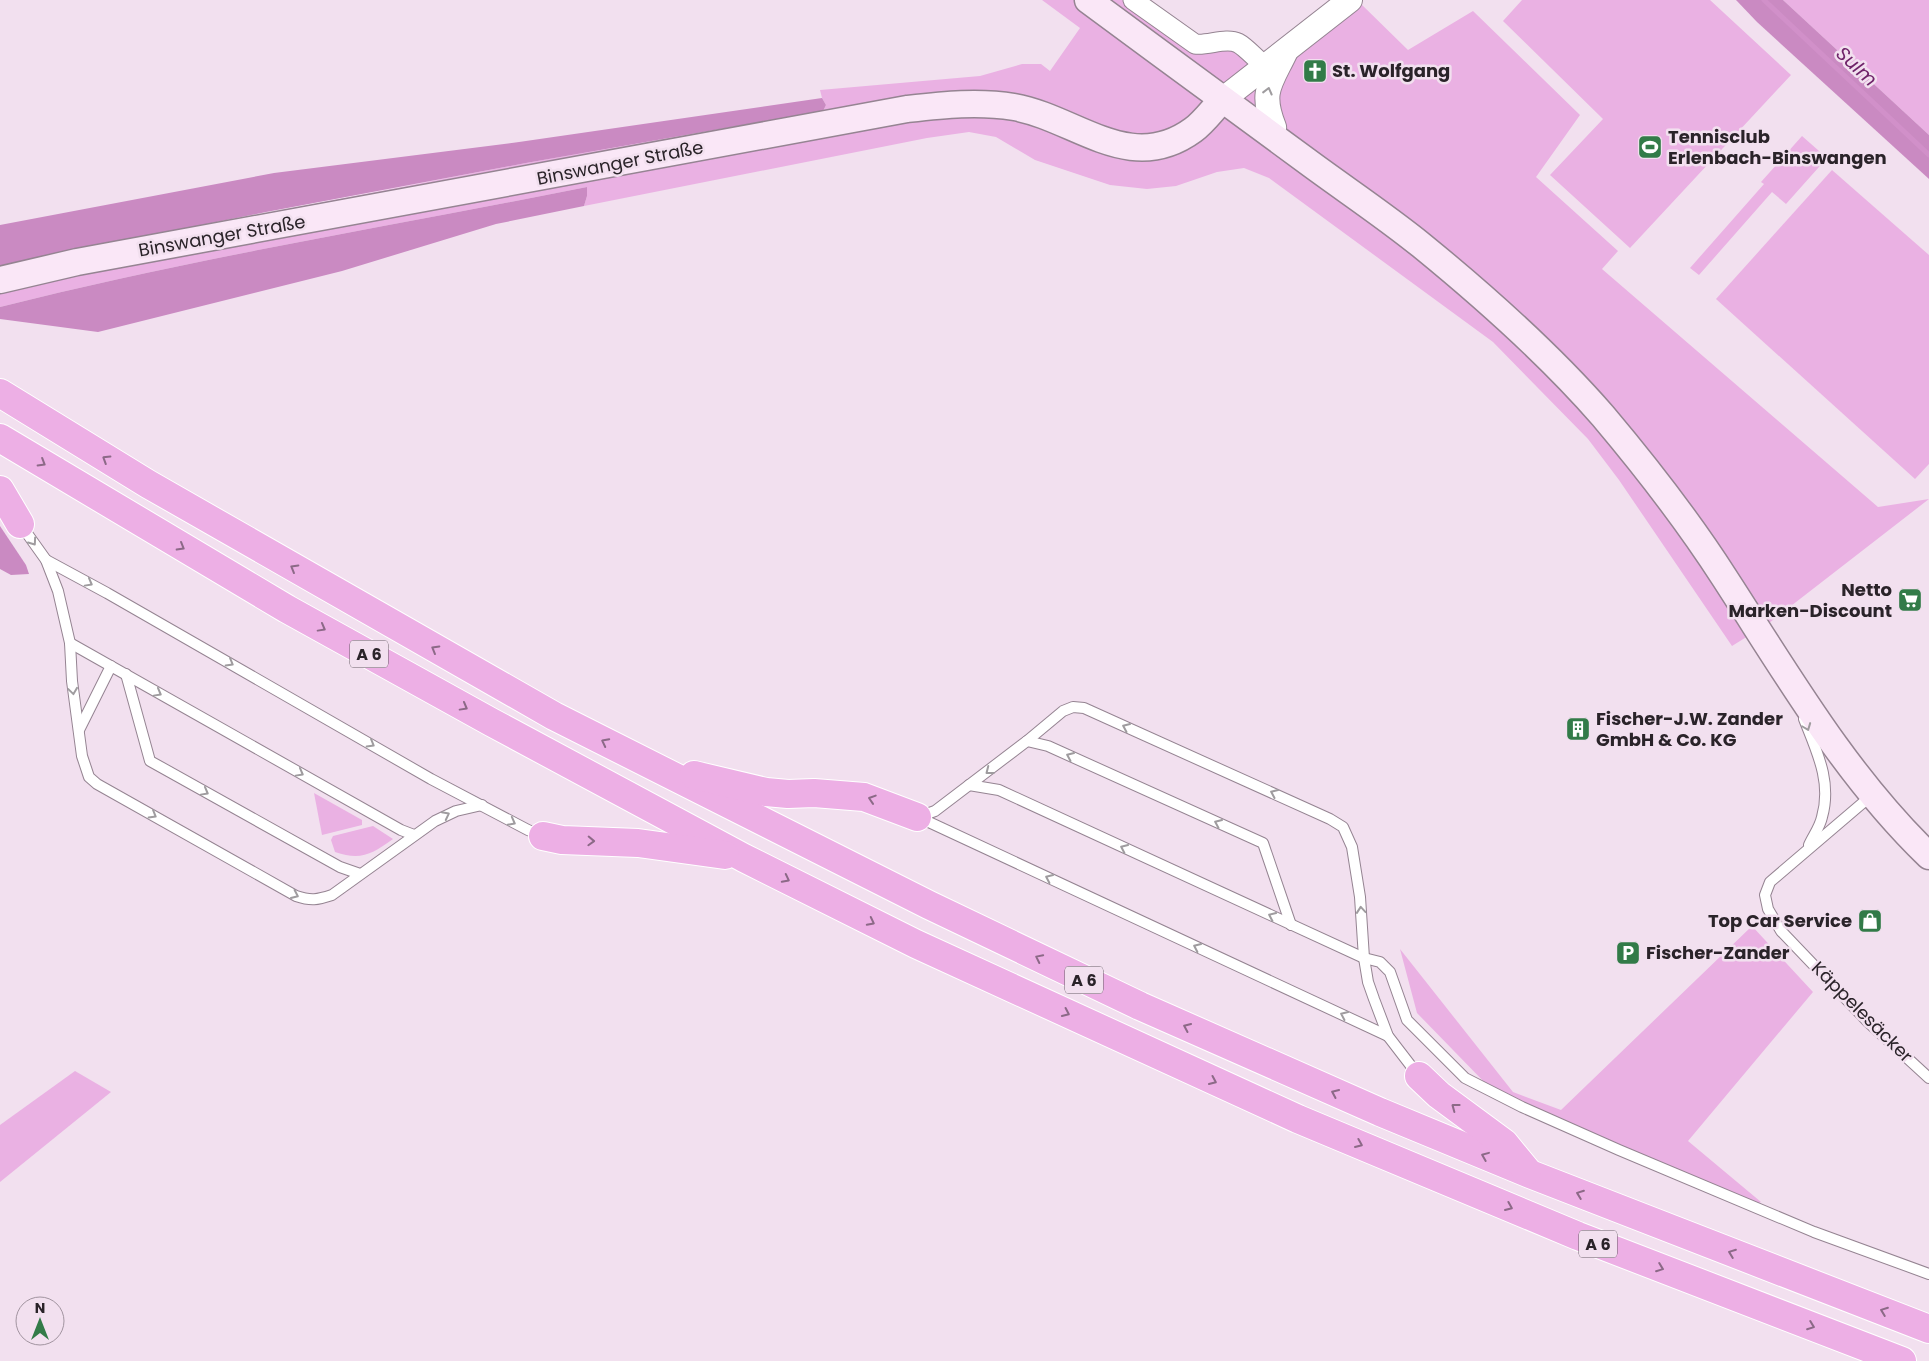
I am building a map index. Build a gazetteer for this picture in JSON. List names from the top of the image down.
{
  "streets": {
    "highway": ["A 6"],
    "main road": ["Binswanger Straße"],
    "lane": ["Käppelesäcker"]
  },
  "water": ["Sulm"],
  "places": {
    "church": ["St. Wolfgang"],
    "sports": ["Tennisclub Erlenbach-Binswangen"],
    "supermarket": ["Netto Marken-Discount"],
    "building": ["Fischer-J.W. Zander GmbH & Co. KG"],
    "shop": ["Top Car Service"],
    "parking": ["Fischer-Zander"]
  },
  "north": "top"
}
